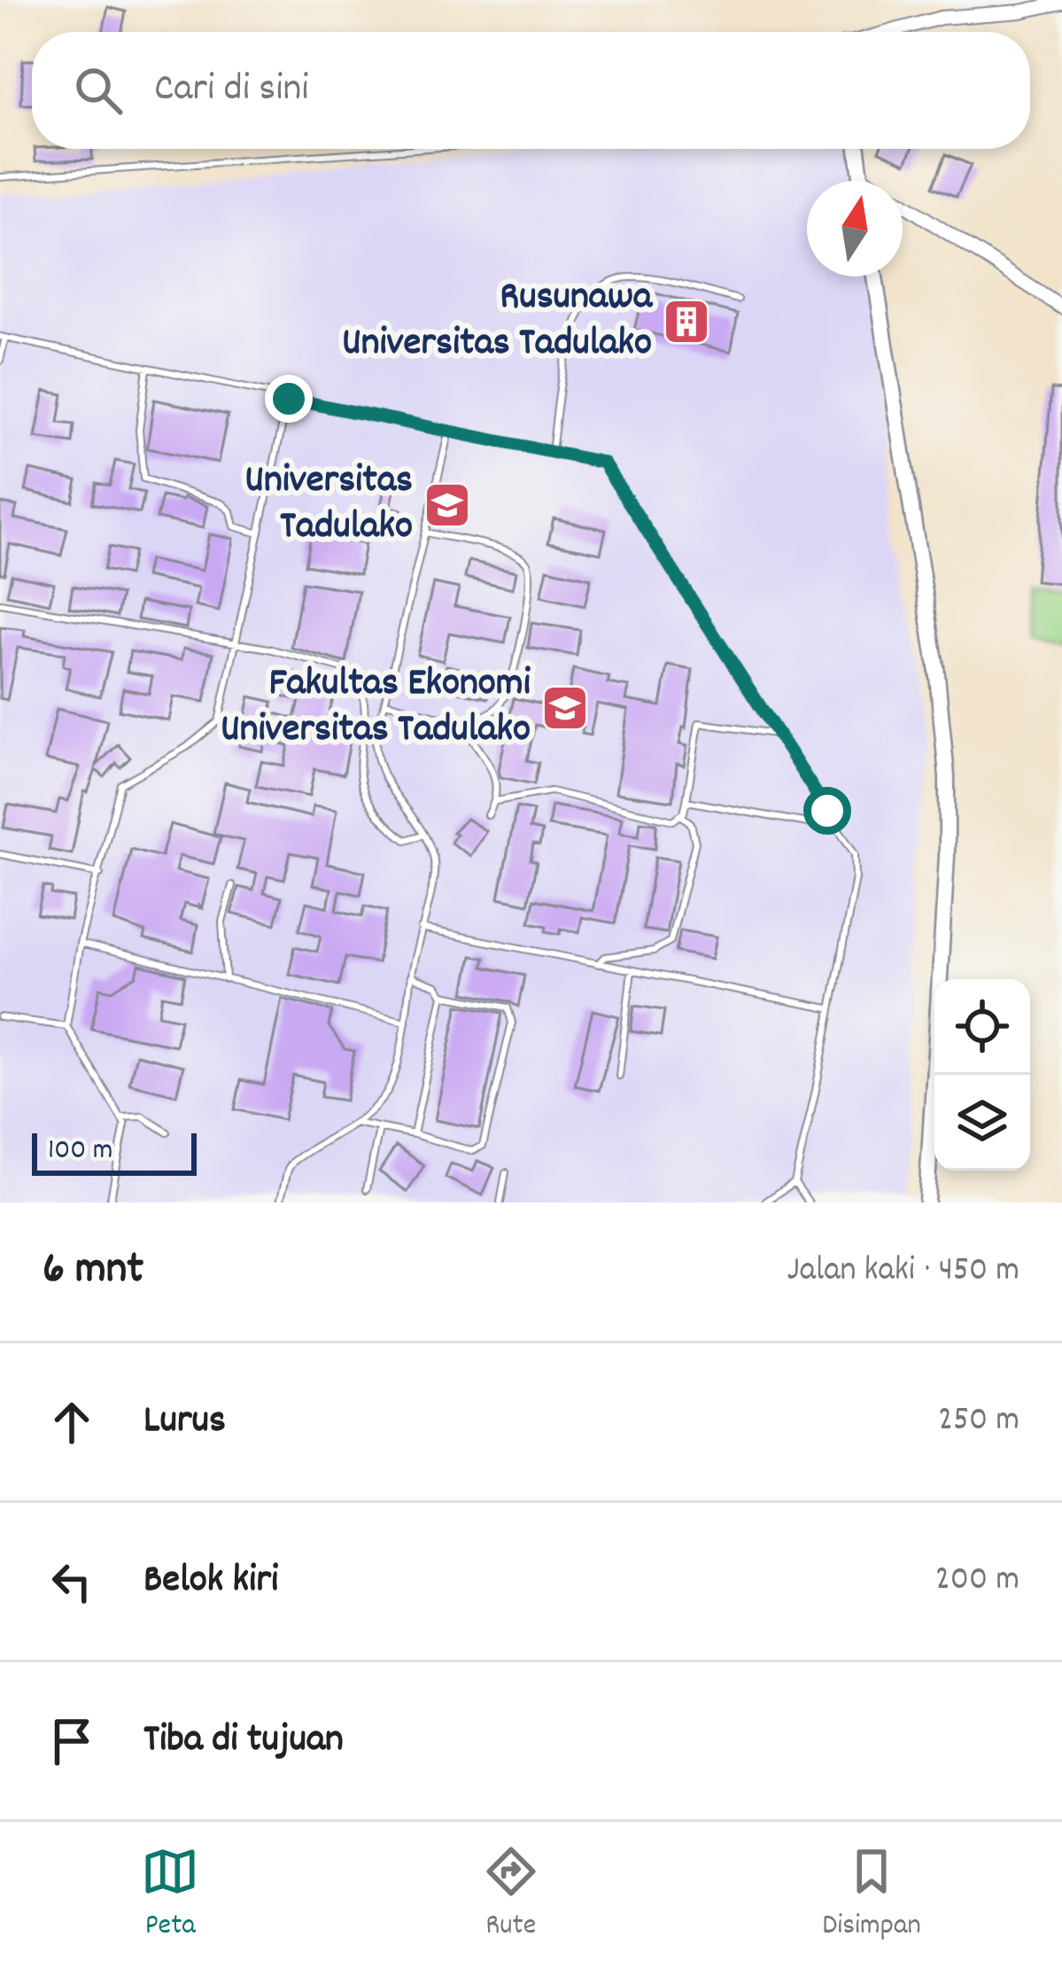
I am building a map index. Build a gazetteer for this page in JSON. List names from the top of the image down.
{
  "places": {
    "building": ["Rusunawa Universitas Tadulako"],
    "school or university": ["Universitas Tadulako", "Fakultas Ekonomi Universitas Tadulako"]
  },
  "scale_bar": "100 m",
  "north": "top",
  "page": {
    "search": "Cari di sini",
    "scale": "100 m",
    "heading": ["6 mnt", "Jalan kaki · 450 m"],
    "list": [
      ["Lurus", "250 m"],
      ["Belok kiri", "200 m"],
      "Tiba di tujuan"
    ],
    "nav": ["Peta", "Rute", "Disimpan"]
  }
}
